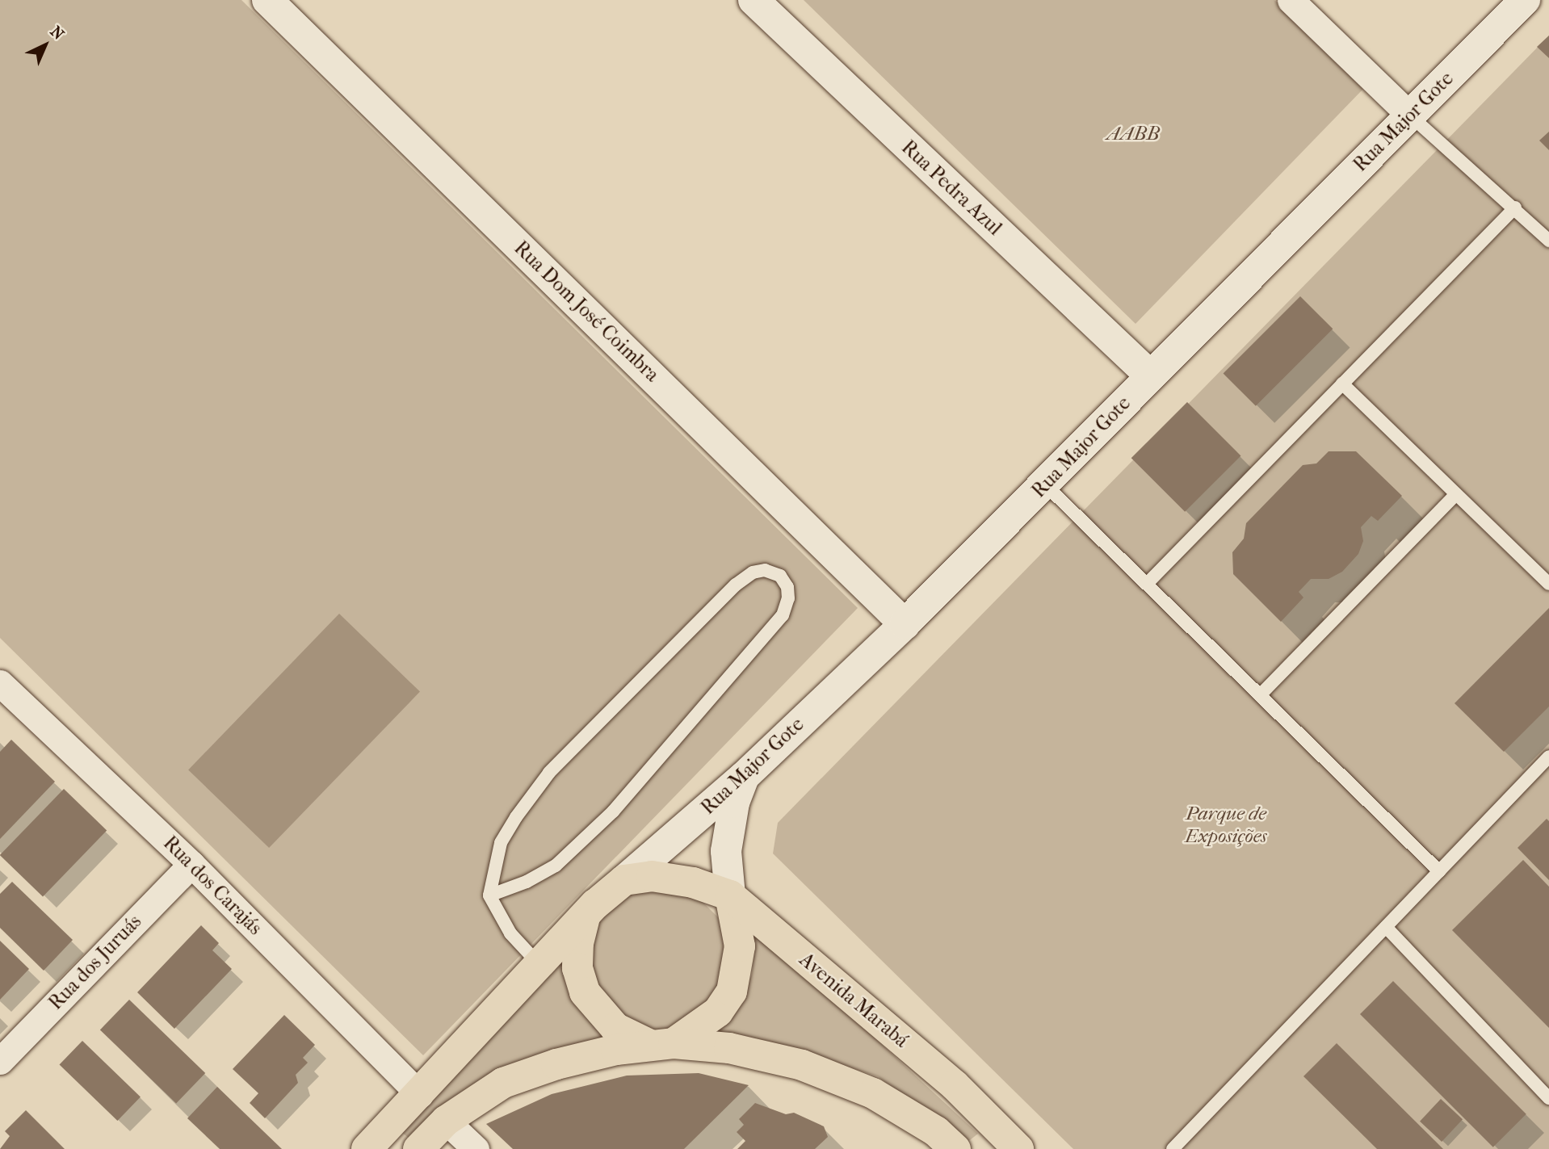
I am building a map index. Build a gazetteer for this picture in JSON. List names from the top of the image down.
{
  "streets": {
    "main road": ["Rua Major Gote", "Avenida Marabá"],
    "street": [
      "Rua Pedra Azul",
      "Rua Dom José Coimbra",
      "Rua dos Carajás",
      "Rua dos Juruás"
    ]
  },
  "crossings": [
    ["Rua Major Gote", "Rua Pedra Azul"],
    ["Rua Major Gote", "Rua Dom José Coimbra"],
    ["Rua Major Gote", "Rua dos Carajás"],
    ["Rua Major Gote", "Avenida Marabá"],
    ["Rua dos Carajás", "Rua dos Juruás"]
  ],
  "parks": ["AABB", "Parque de Exposições"],
  "north": "top right"
}
